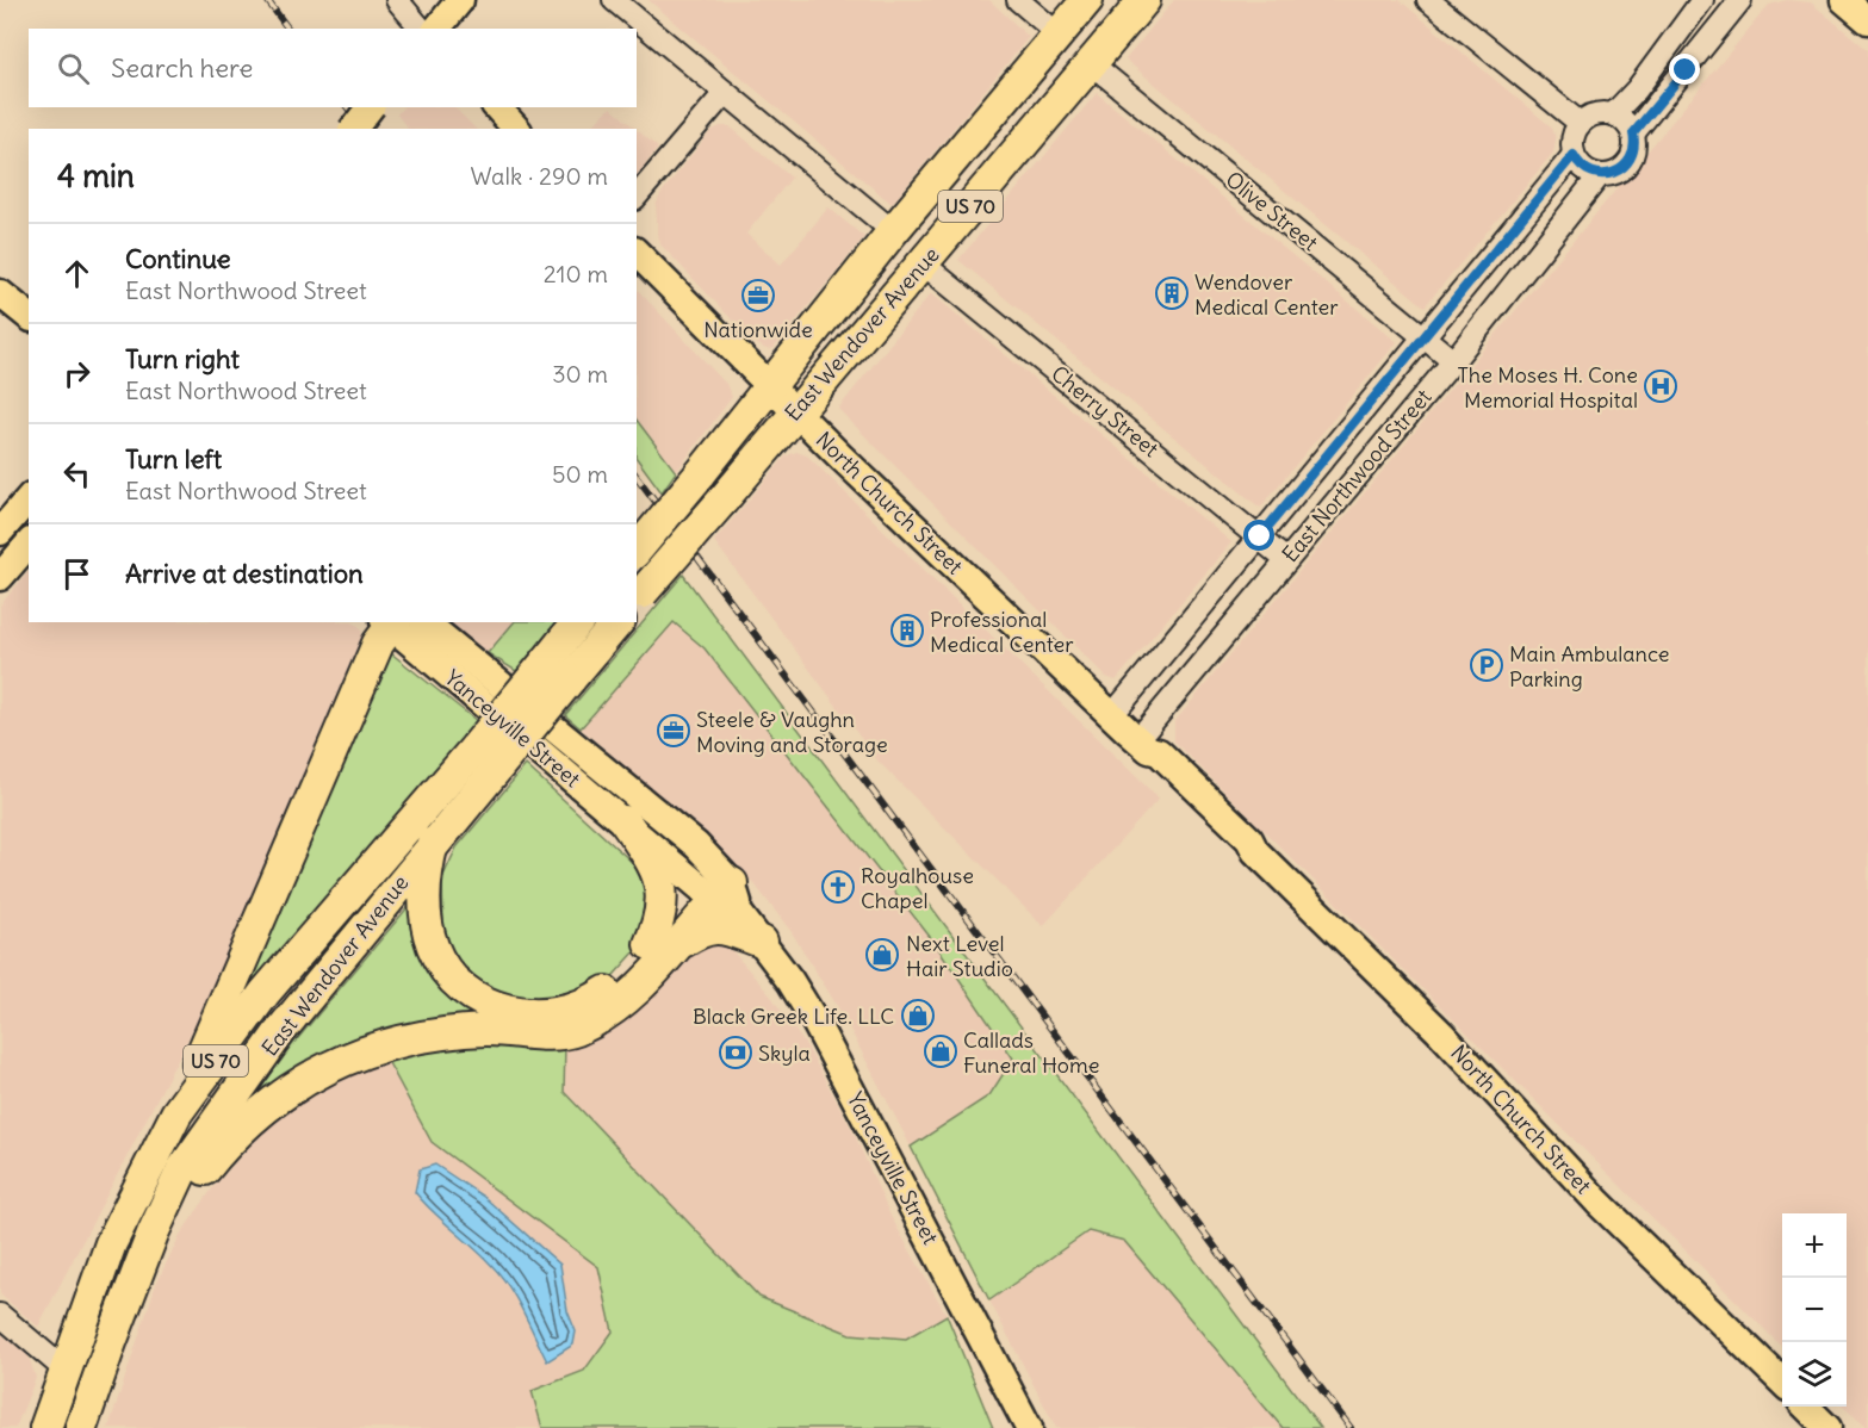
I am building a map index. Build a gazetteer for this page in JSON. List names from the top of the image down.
{
  "streets": {
    "highway": ["US 70", "East Wendover Avenue"],
    "main road": ["North Church Street", "Yanceyville Street"],
    "street": ["Olive Street", "Cherry Street", "East Northwood Street"]
  },
  "crossings": [
    ["Olive Street", "East Wendover Avenue"],
    ["Olive Street", "East Northwood Street"],
    ["East Wendover Avenue", "Cherry Street"],
    ["East Wendover Avenue", "North Church Street"],
    ["Cherry Street", "East Northwood Street"],
    ["East Northwood Street", "North Church Street"]
  ],
  "places": {
    "building": ["Wendover Medical Center", "Professional Medical Center"],
    "office": ["Nationwide", "Steele & Vaughn Moving and Storage"],
    "hospital": ["The Moses H. Cone Memorial Hospital"],
    "parking": ["Main Ambulance Parking"],
    "church": ["Royalhouse Chapel"],
    "shop": ["Next Level Hair Studio", "Black Greek Life. LLC", "Callads Funeral Home"],
    "bank": ["Skyla"]
  },
  "page": {
    "search": "Search here",
    "heading": ["4 min", "Walk · 290 m"],
    "list": [
      ["Continue", "East Northwood Street", "210 m"],
      ["Turn right", "East Northwood Street", "30 m"],
      ["Turn left", "East Northwood Street", "50 m"],
      "Arrive at destination"
    ],
    "map_buttons": ["+", "−"]
  }
}
